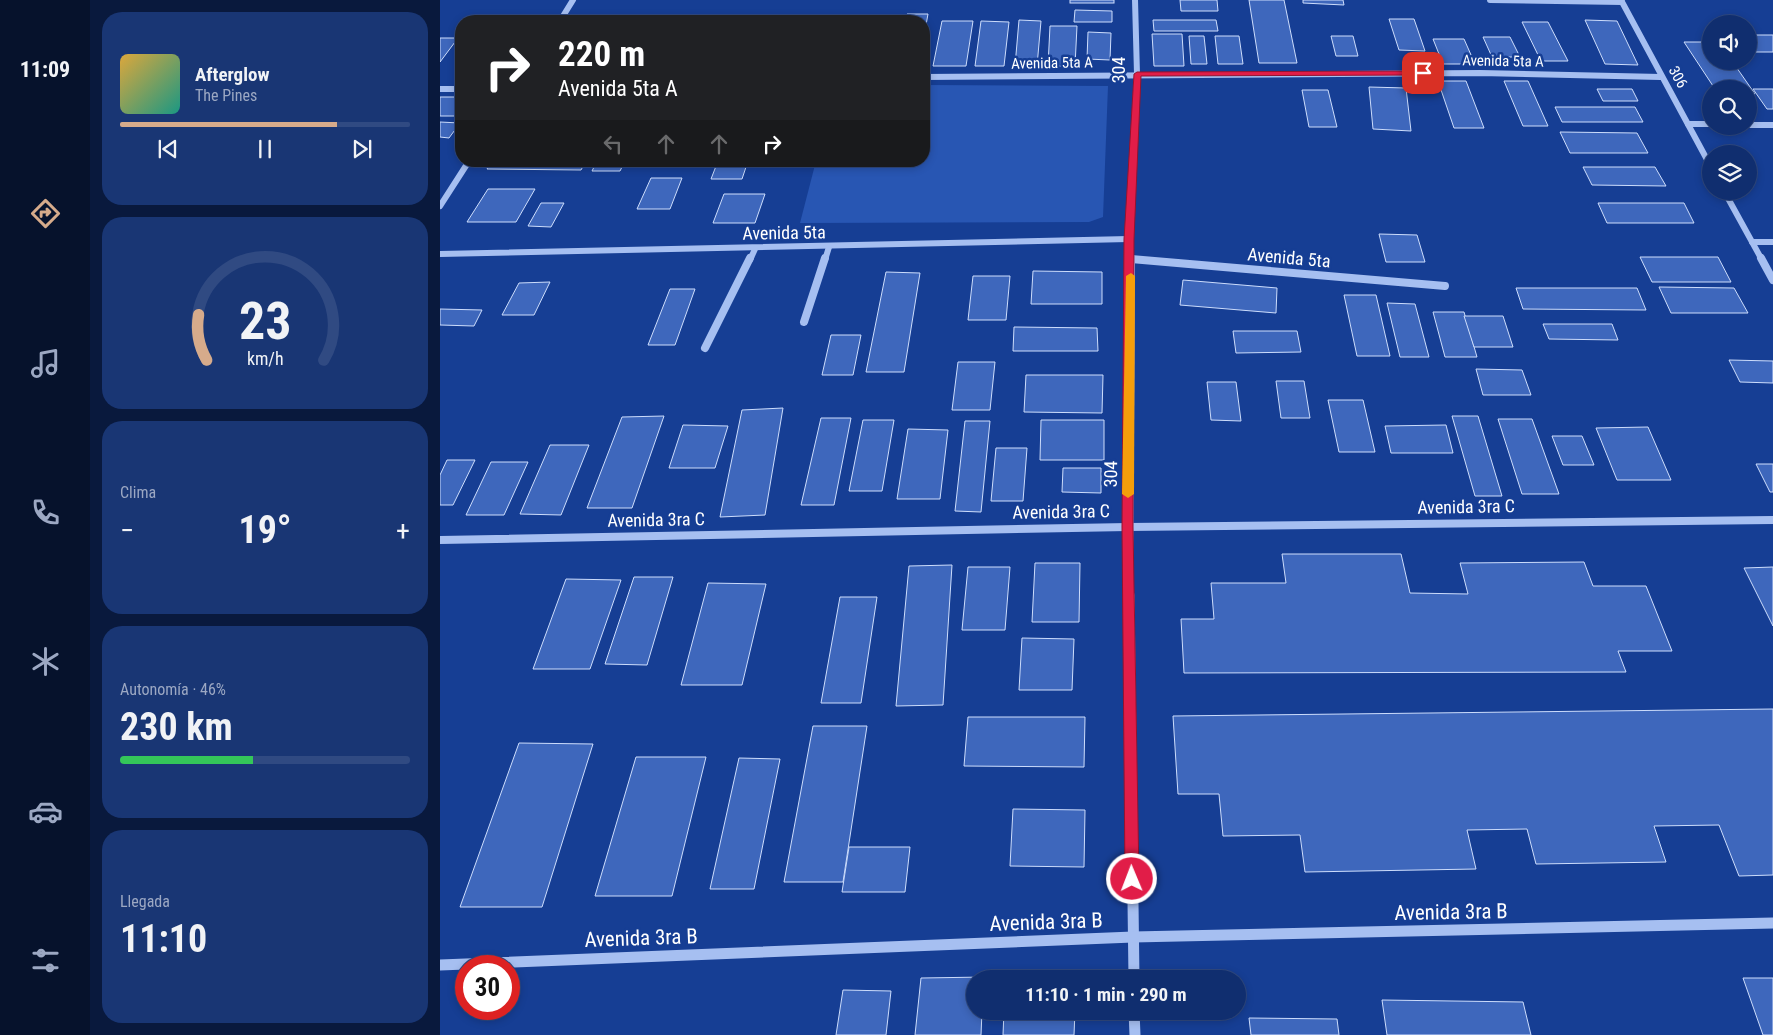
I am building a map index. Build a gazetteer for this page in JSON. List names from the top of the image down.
{
  "streets": {
    "street": [
      "Avenida 5ta A",
      "304",
      "306",
      "Avenida 5ta",
      "Avenida 3ra C",
      "Avenida 3ra B"
    ]
  },
  "crossings": [
    ["Avenida 5ta A", "304"],
    ["Avenida 5ta A", "306"],
    ["304", "Avenida 5ta"],
    ["304", "Avenida 3ra C"],
    ["304", "Avenida 3ra B"]
  ],
  "page": {
    "tabs": "11:09",
    "turn": ["220 m", "Avenida 5ta A"],
    "song": ["Afterglow", "The Pines"],
    "tile": [
      "Clima",
      ["Autonomía · 46%", "230 km"],
      ["Llegada", "11:10"]
    ],
    "heat": ["−", "19°", "+"],
    "limit": "30",
    "trip": "11:10 · 1 min · 290 m",
    "gauge": ["23", "km/h"]
  }
}
